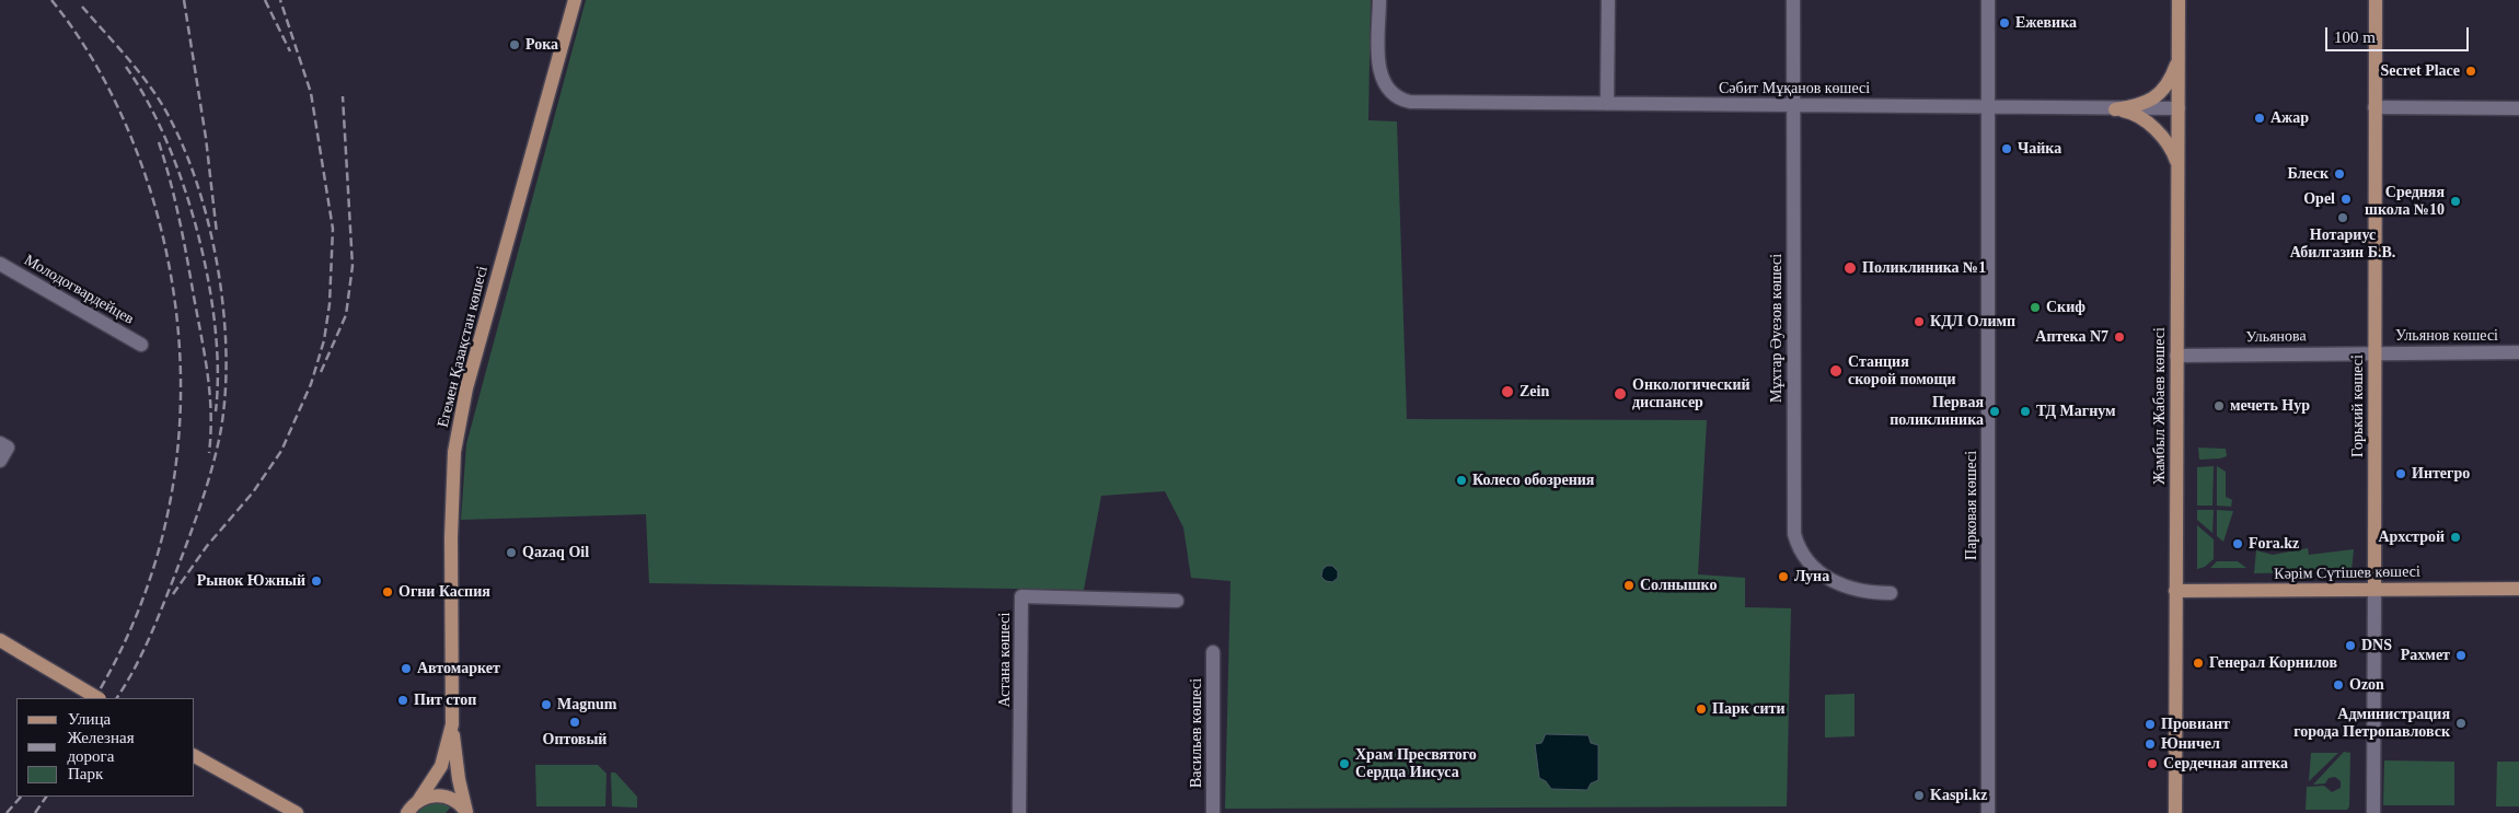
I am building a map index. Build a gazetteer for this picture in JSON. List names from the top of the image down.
{
  "streets": {
    "main road": [
      "Егемен Қазақстан көшесі",
      "Жамбыл Жабаев көшесі",
      "Горький көшесі",
      "Кәрім Сүтішев көшесі"
    ],
    "street": [
      "Сәбит Мұқанов көшесі",
      "Молодогвардейцев",
      "Мұхтар Әуезов көшесі",
      "Ульянов көшесі",
      "Ульянова",
      "Парковая көшесі",
      "Астана көшесі",
      "Васильев көшесі"
    ]
  },
  "crossings": [
    ["Сәбит Мұқанов көшесі", "Мұхтар Әуезов көшесі"],
    ["Сәбит Мұқанов көшесі", "Жамбыл Жабаев көшесі"],
    ["Сәбит Мұқанов көшесі", "Парковая көшесі"],
    ["Ульянов көшесі", "Ульянова"],
    ["Ульянов көшесі", "Горький көшесі"],
    ["Ульянова", "Жамбыл Жабаев көшесі"],
    ["Ульянова", "Горький көшесі"],
    ["Жамбыл Жабаев көшесі", "Кәрім Сүтішев көшесі"],
    ["Горький көшесі", "Кәрім Сүтішев көшесі"]
  ],
  "places": [
    "Ежевика",
    "Рока",
    "Secret Place",
    "Ажар",
    "Чайка",
    "Блеск",
    "Opel",
    "Средняя школа №10",
    "Нотариус Абилгазин Б.В.",
    "Поликлиника №1",
    "Скиф",
    "КДЛ Олимп",
    "Аптека N7",
    "Станция скорой помощи",
    "Zein",
    "Онкологический диспансер",
    "мечеть Нур",
    "Первая поликлиника",
    "ТД Магнум",
    "Интегро",
    "Колесо обозрения",
    "Архстрой",
    "Fora.kz",
    "Qazaq Oil",
    "Луна",
    "Рынок Южный",
    "Солнышко",
    "Огни Каспия",
    "DNS",
    "Рахмет",
    "Генерал Корнилов",
    "Автомаркет",
    "Ozon",
    "Пит стоп",
    "Magnum",
    "Парк сити",
    "Оптовый",
    "Администрация города Петропавловск",
    "Провиант",
    "Юничел",
    "Храм Пресвятого Сердца Иисуса",
    "Сердечная аптека",
    "Kaspi.kz"
  ],
  "legend": ["Улица", "Железная дорога", "Парк"],
  "scale_bar": "100 m"
}
